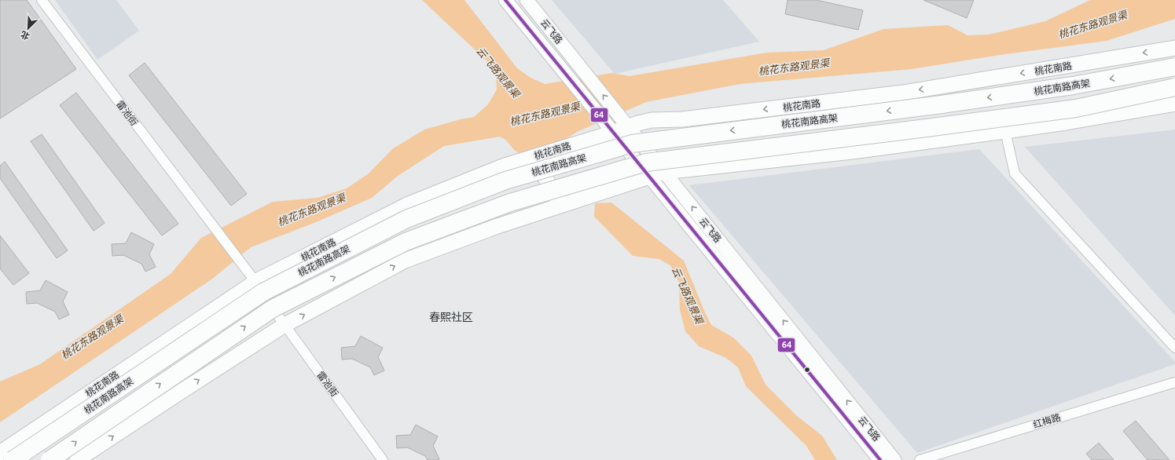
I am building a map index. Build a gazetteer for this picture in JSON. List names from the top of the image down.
{
  "streets": {
    "highway": ["桃花南路高架"],
    "main road": ["云飞路", "桃花南路"],
    "street": ["雷池街", "红梅路"]
  },
  "crossings": [
    ["云飞路", "桃花南路"],
    ["桃花南路", "桃花南路高架"],
    ["桃花南路", "雷池街"],
    ["桃花南路高架", "雷池街"]
  ],
  "districts": ["春熙社区"],
  "water": ["桃花东路观景渠", "云飞路观景渠"],
  "lines": ["transit line 64"],
  "north": "bottom left"
}
